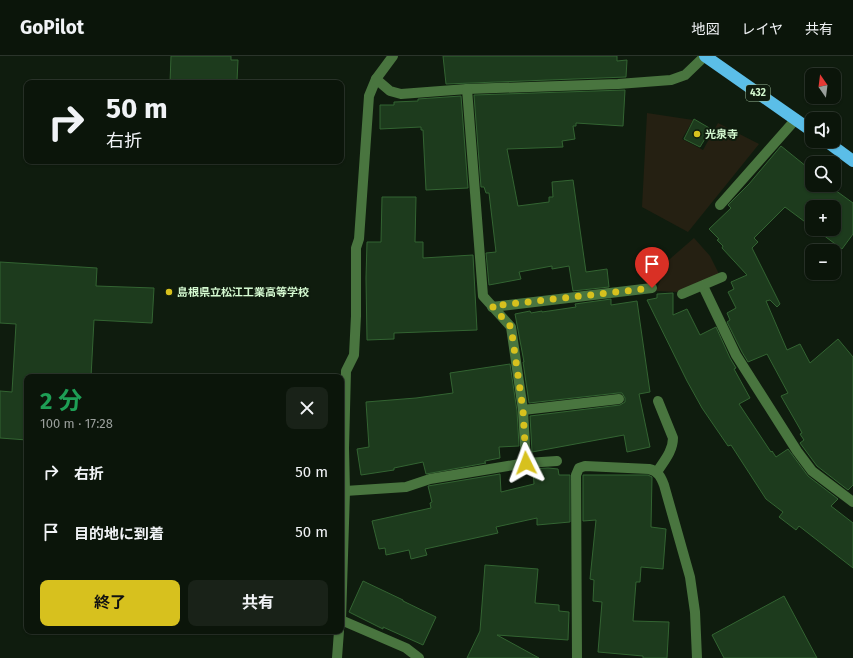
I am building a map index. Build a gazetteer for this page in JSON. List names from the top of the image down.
{
  "streets": {
    "highway": ["432"]
  },
  "places": ["光泉寺", "島根県立松江工業高等学校"],
  "north": "top",
  "page": {
    "header": "GoPilot",
    "nav": ["地図", "レイヤ", "共有"],
    "map_buttons": ["+", "−"],
    "turn": ["50 m", "右折"],
    "heading": ["2 分", "100 m · 17:28"],
    "list": [
      {
        "name": "右折",
        "value": "50 m"
      },
      {
        "name": "目的地に到着",
        "value": "50 m"
      }
    ],
    "buttons": ["終了", "共有"]
  }
}
